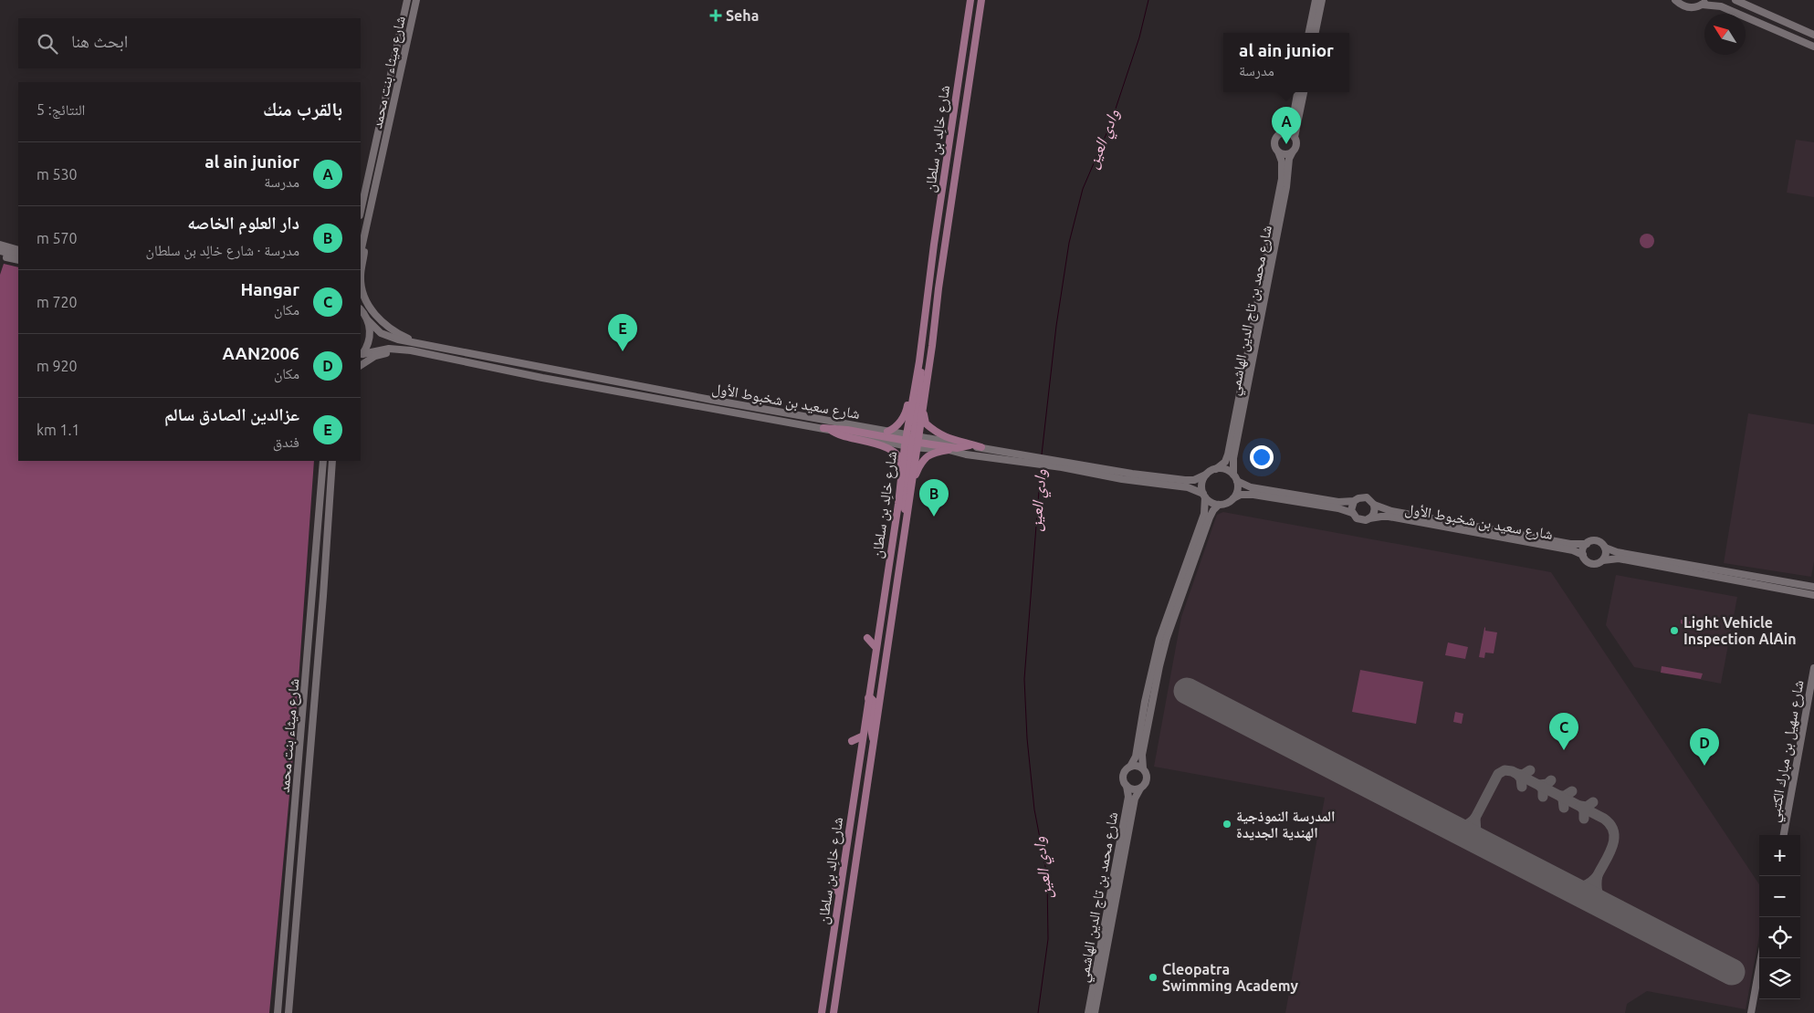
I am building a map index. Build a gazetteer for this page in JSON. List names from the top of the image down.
{
  "streets": {
    "main road": [
      "شارع ميثاء بنت محمد",
      "شارع خالِد بن سلطان",
      "شارع محمد بن تاج الدين الهاشمي",
      "شارع سعيد بن شخبوط الأول",
      "شارع سهيل بن مبارك الكتبي"
    ]
  },
  "crossings": [
    ["شارع خالِد بن سلطان", "شارع سعيد بن شخبوط الأول"],
    ["شارع محمد بن تاج الدين الهاشمي", "شارع سعيد بن شخبوط الأول"]
  ],
  "water": ["وادي العين"],
  "places": {
    "health": ["Seha"],
    "other": ["Light Vehicle Inspection AlAin", "المدرسة النموذجية الهندية الجديدة", "Cleopatra Swimming Academy"]
  },
  "north": "top left",
  "page": {
    "search": "ابحث هنا",
    "popup": ["al ain junior", "مدرسة"],
    "heading": ["بالقرب منك", "النتائج: 5"],
    "pins": [
      "A",
      "E",
      "B",
      "C",
      "D"
    ],
    "list": [
      {
        "mark": "A",
        "name": "al ain junior",
        "note": "مدرسة",
        "value": "530 m"
      },
      {
        "mark": "B",
        "name": "دار العلوم الخاصه",
        "note": "مدرسة · شارع خالِد بن سلطان",
        "value": "570 m"
      },
      {
        "mark": "C",
        "name": "Hangar",
        "note": "مكان",
        "value": "720 m"
      },
      {
        "mark": "D",
        "name": "AAN2006",
        "note": "مكان",
        "value": "920 m"
      },
      {
        "mark": "E",
        "name": "عزالدين الصادق سالم",
        "note": "فندق",
        "value": "1.1 km"
      }
    ],
    "map_buttons": ["+", "−"]
  }
}
